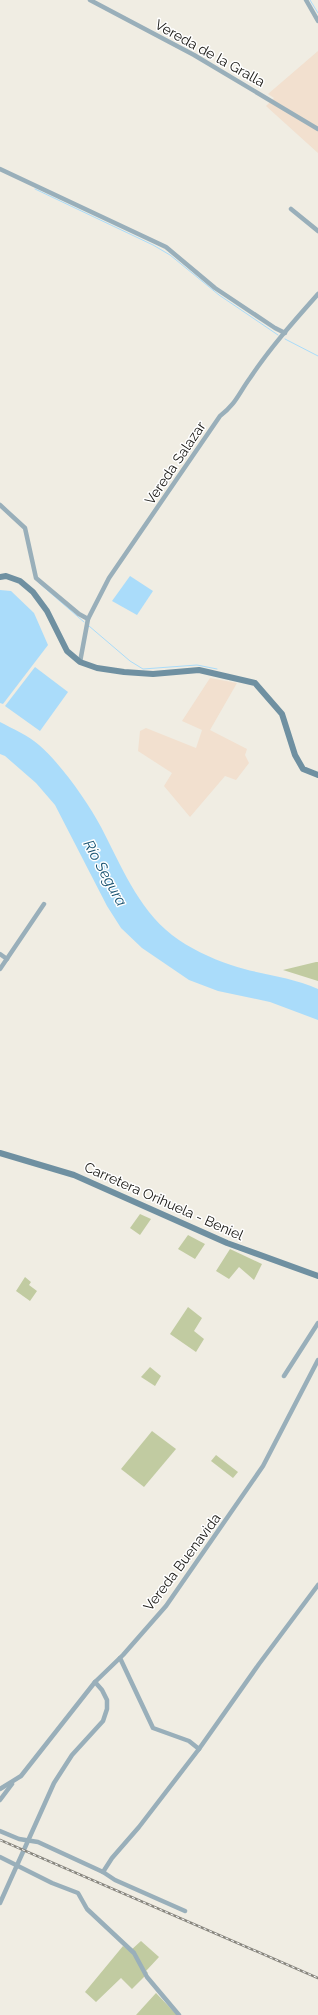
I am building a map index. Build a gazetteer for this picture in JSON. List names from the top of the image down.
{
  "streets": {
    "main road": ["Carretera Orihuela - Beniel"],
    "street": ["Vereda de la Gralla", "Vereda Salazar", "Vereda Buenavida"]
  },
  "water": ["Río Segura"]
}
